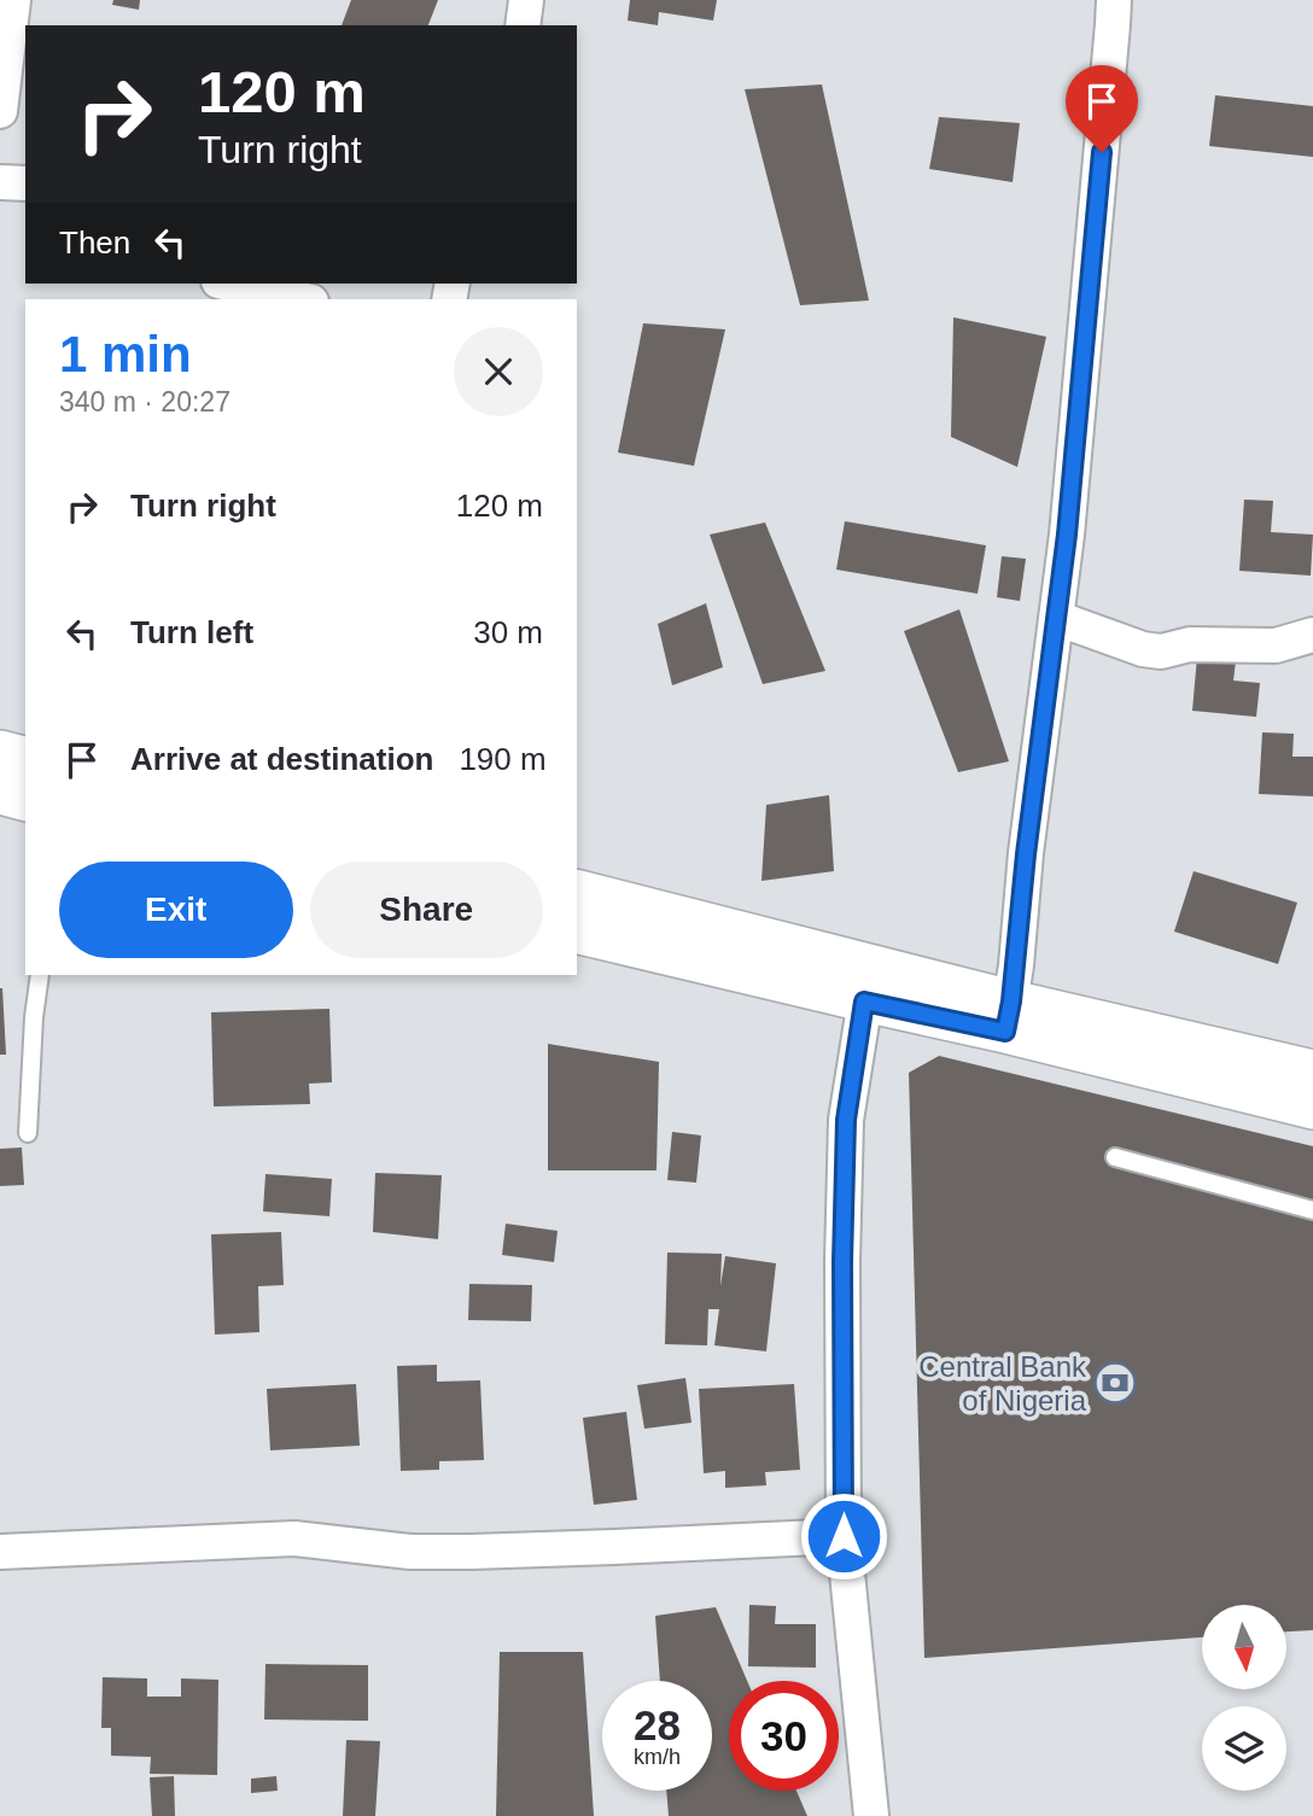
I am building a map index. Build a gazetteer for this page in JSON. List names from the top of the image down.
{
  "places": {
    "bank": ["Central Bank of Nigeria"]
  },
  "north": "bottom",
  "page": {
    "turn": ["120 m", "Turn right"],
    "then": "Then",
    "heading": ["1 min", "340 m · 20:27"],
    "list": [
      {
        "name": "Turn right",
        "value": "120 m"
      },
      {
        "name": "Turn left",
        "value": "30 m"
      },
      {
        "name": "Arrive at destination",
        "value": "190 m"
      }
    ],
    "buttons": ["Exit", "Share"],
    "speed": "28 km/h",
    "limit": "30"
  }
}
